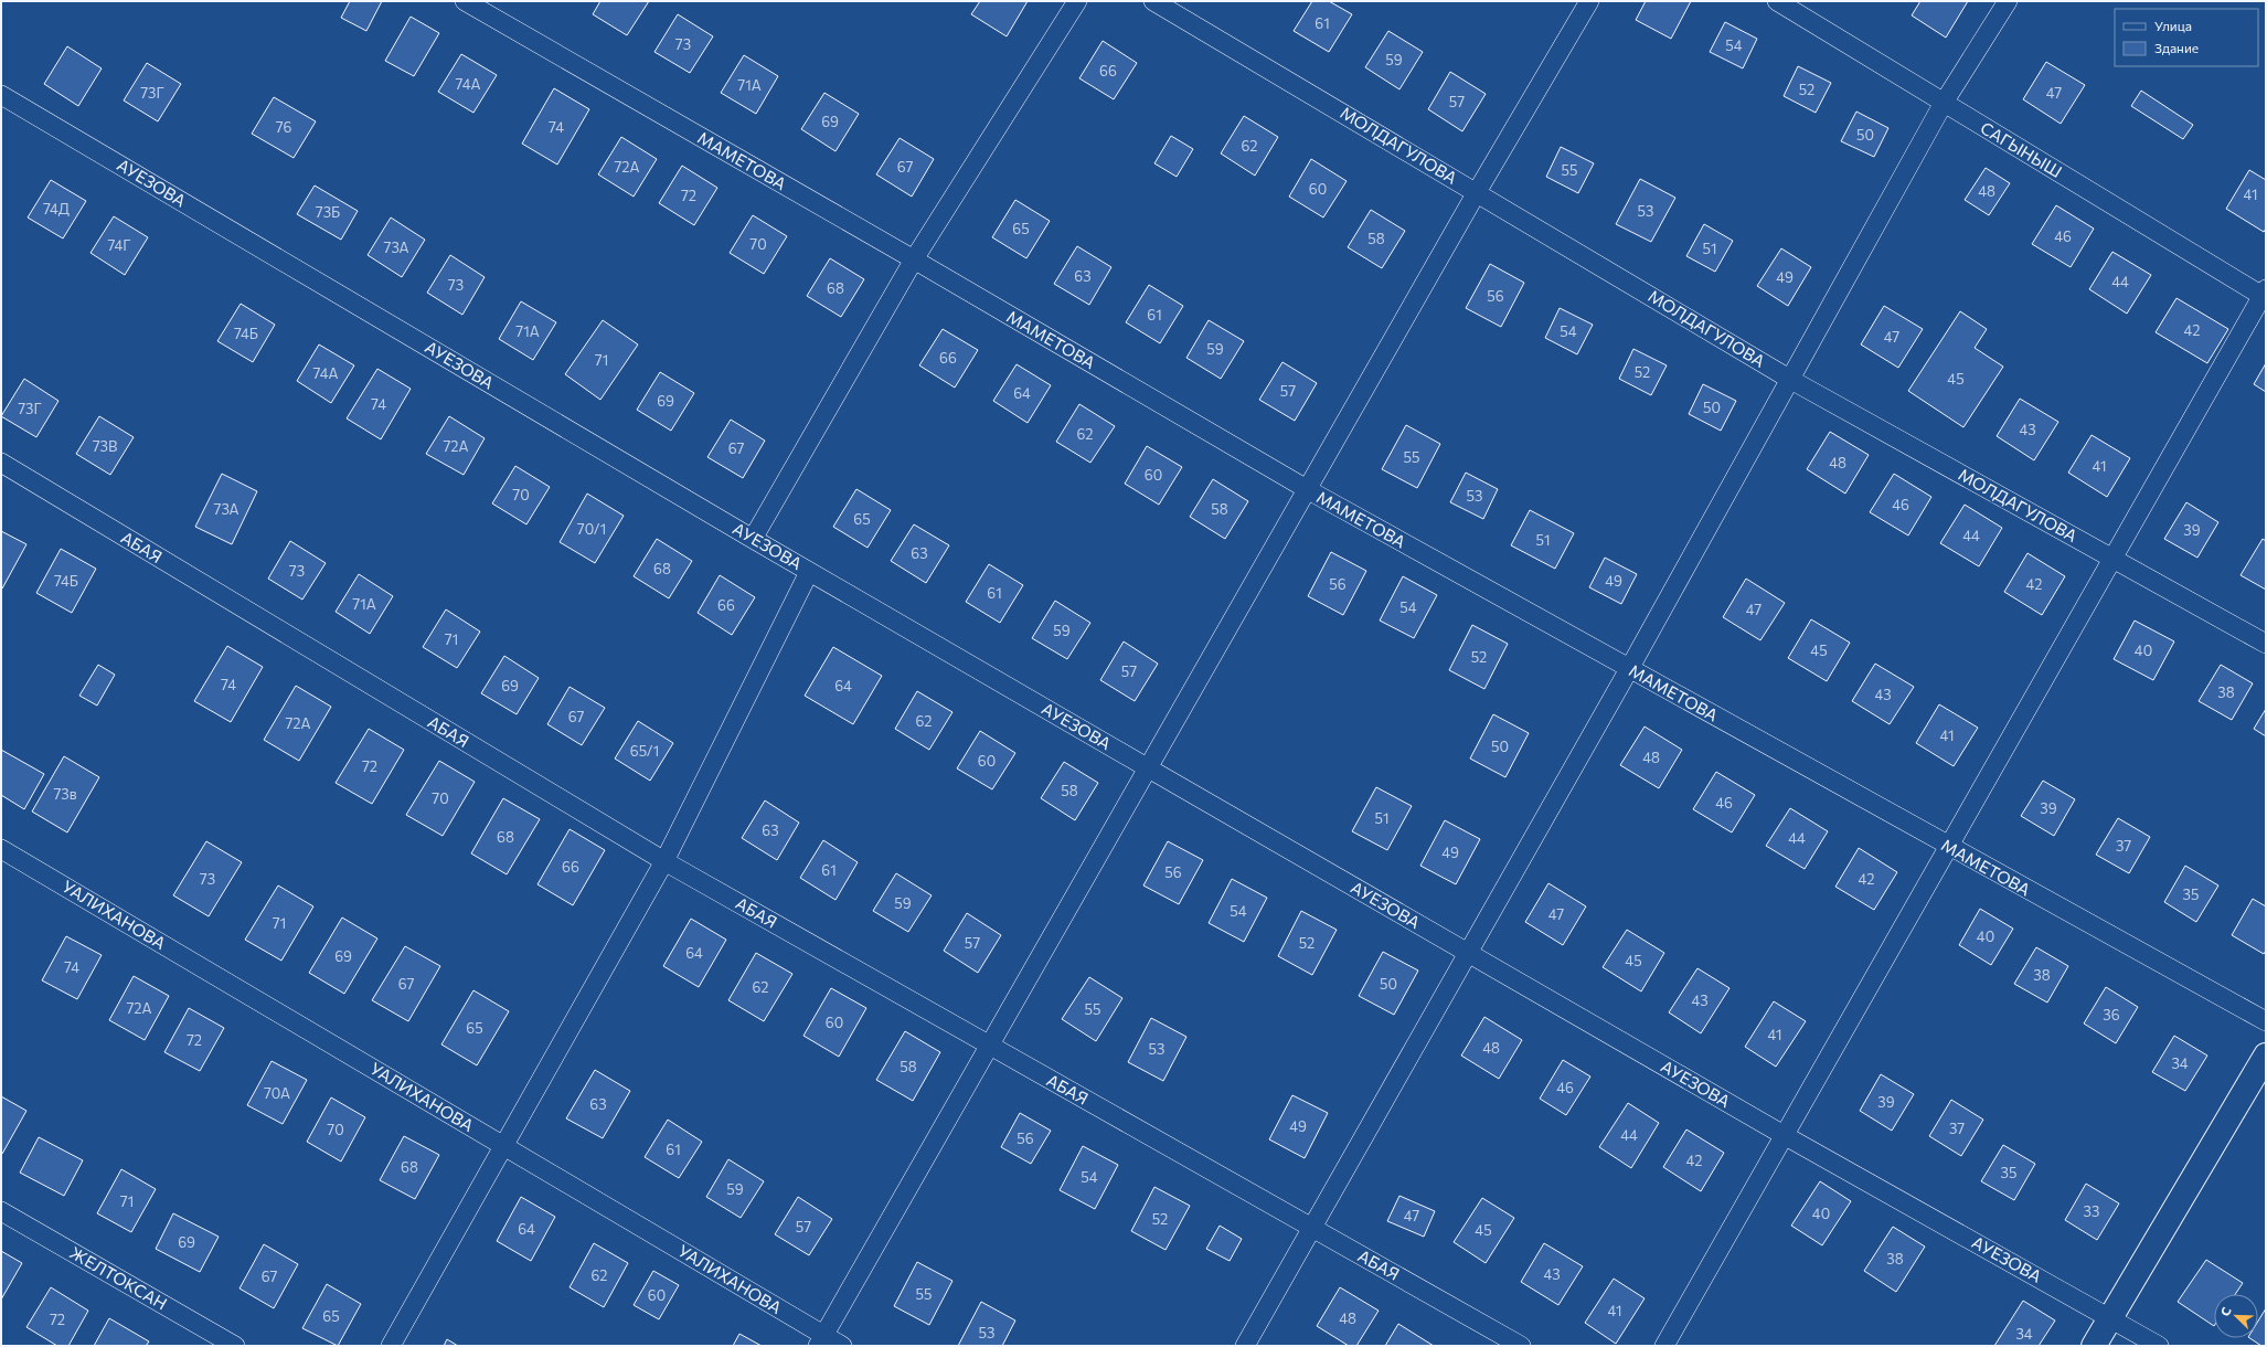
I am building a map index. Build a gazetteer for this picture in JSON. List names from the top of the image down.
{
  "streets": {
    "street": [
      "МОЛДАГУЛОВА",
      "САГЫНЫШ",
      "МАМЕТОВА",
      "АУЕЗОВА",
      "АБАЯ",
      "УАЛИХАНОВА",
      "ЖЕЛТОКСАН"
    ]
  },
  "house_numbers": [
    "61",
    "73",
    "54",
    "59",
    "66",
    "74А",
    "71А",
    "52",
    "73Г",
    "47",
    "57",
    "69",
    "76",
    "74",
    "50",
    "62",
    "72А",
    "67",
    "55",
    "60",
    "48",
    "41",
    "72",
    "74Д",
    "53",
    "73Б",
    "65",
    "46",
    "58",
    "70",
    "74Г",
    "73А",
    "51",
    "63",
    "49",
    "44",
    "73",
    "68",
    "56",
    "61",
    "42",
    "71А",
    "54",
    "74Б",
    "47",
    "59",
    "66",
    "71",
    "52",
    "74А",
    "45",
    "57",
    "64",
    "69",
    "74",
    "50",
    "73Г",
    "43",
    "62",
    "73В",
    "72А",
    "67",
    "55",
    "48",
    "41",
    "60",
    "70",
    "53",
    "46",
    "73А",
    "58",
    "65",
    "70/1",
    "39",
    "44",
    "51",
    "63",
    "68",
    "73",
    "74Б",
    "49",
    "56",
    "42",
    "61",
    "71А",
    "66",
    "54",
    "47",
    "59",
    "71",
    "45",
    "40",
    "52",
    "57",
    "74",
    "69",
    "64",
    "38",
    "43",
    "67",
    "62",
    "72А",
    "41",
    "50",
    "65/1",
    "48",
    "60",
    "72",
    "58",
    "73в",
    "70",
    "46",
    "39",
    "51",
    "63",
    "68",
    "44",
    "37",
    "49",
    "66",
    "61",
    "56",
    "73",
    "42",
    "35",
    "59",
    "54",
    "47",
    "71",
    "40",
    "57",
    "52",
    "64",
    "69",
    "45",
    "74",
    "38",
    "67",
    "50",
    "62",
    "43",
    "72А",
    "55",
    "36",
    "60",
    "65",
    "41",
    "72",
    "48",
    "53",
    "34",
    "58",
    "46",
    "70А",
    "39",
    "63",
    "49",
    "37",
    "70",
    "44",
    "56",
    "61",
    "42",
    "68",
    "35",
    "54",
    "59",
    "71",
    "33",
    "40",
    "47",
    "52",
    "57",
    "64",
    "45",
    "69",
    "38",
    "43",
    "62",
    "67",
    "55",
    "60",
    "41",
    "65",
    "48",
    "72",
    "53",
    "34"
  ],
  "legend": ["Улица", "Здание"],
  "north": "top left"
}
